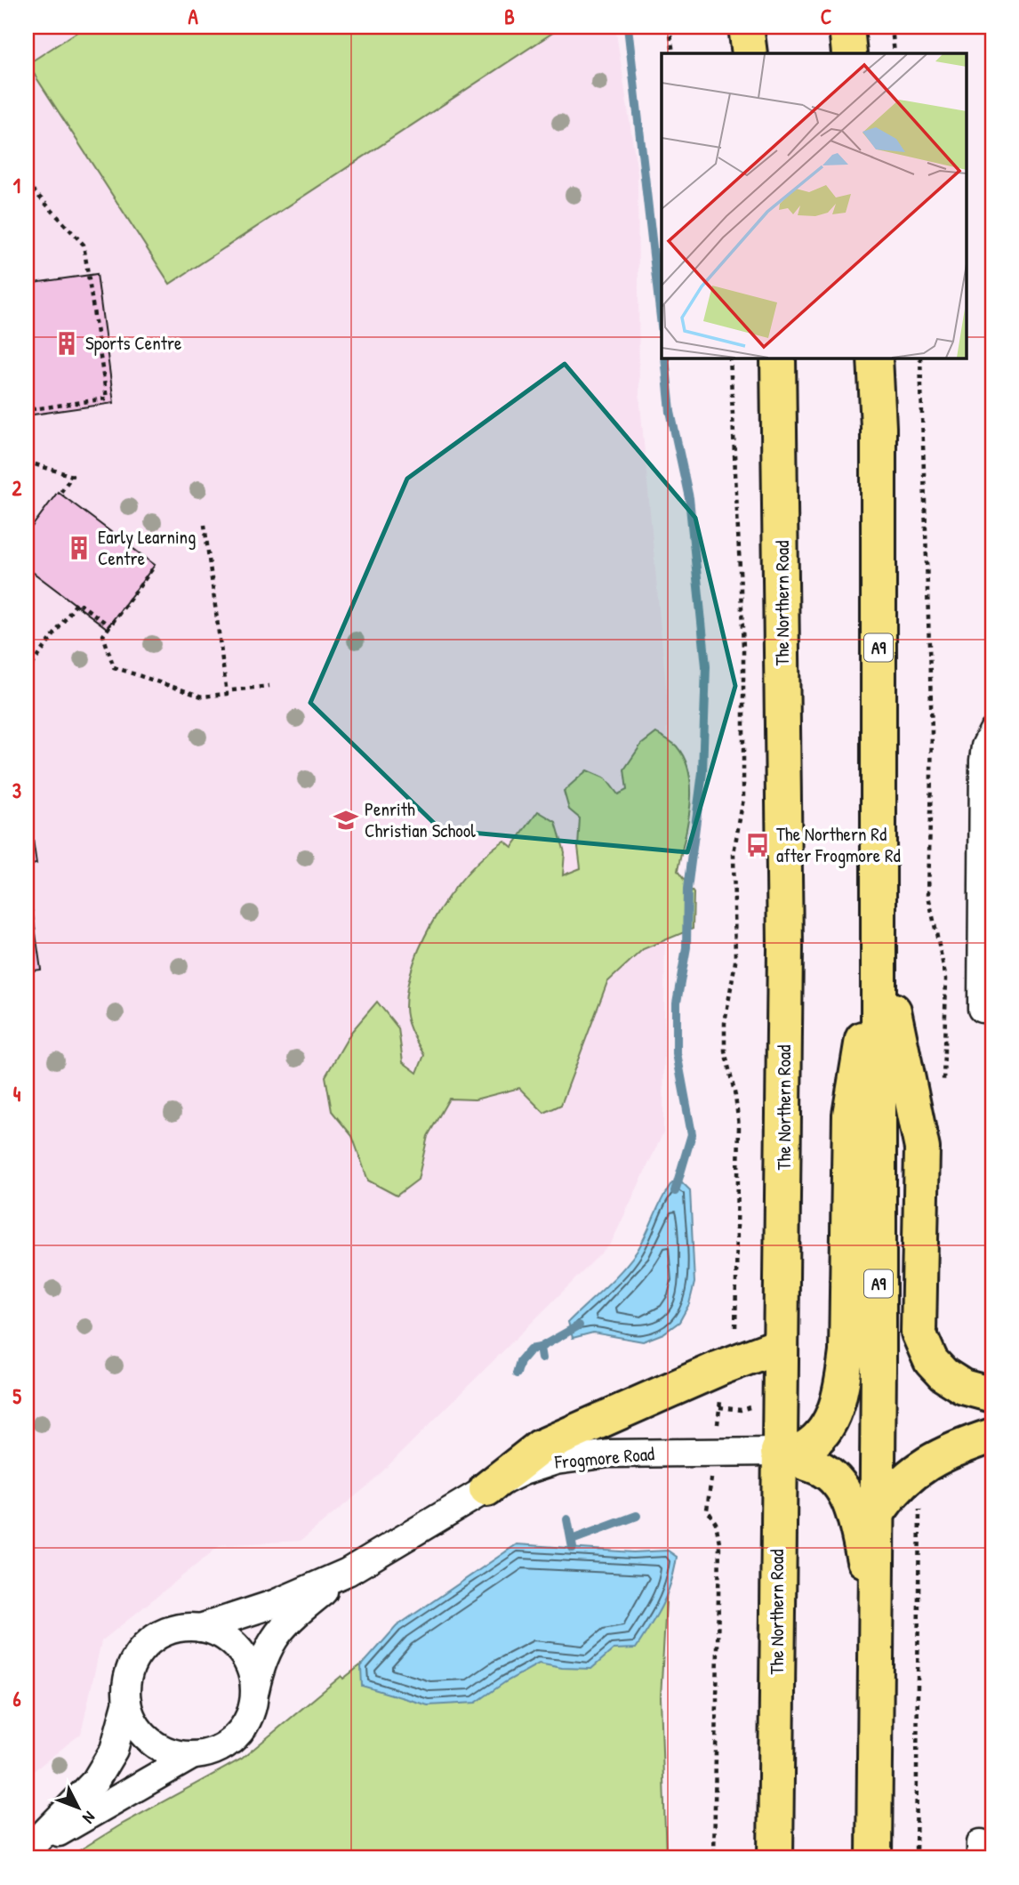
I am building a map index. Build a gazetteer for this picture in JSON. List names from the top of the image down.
{
  "streets": {
    "highway": ["The Northern Road", "A9"],
    "street": ["Frogmore Road"]
  },
  "crossings": [
    ["The Northern Road", "Frogmore Road"]
  ],
  "places": {
    "building": ["Sports Centre", "Early Learning Centre"],
    "school or university": ["Penrith Christian School"],
    "bus stop": ["The Northern Rd after Frogmore Rd"]
  },
  "north": "bottom right",
  "grid": {
    "columns": ["A", "B", "C"],
    "rows": [
      "1",
      "2",
      "3",
      "4",
      "5",
      "6"
    ]
  }
}
